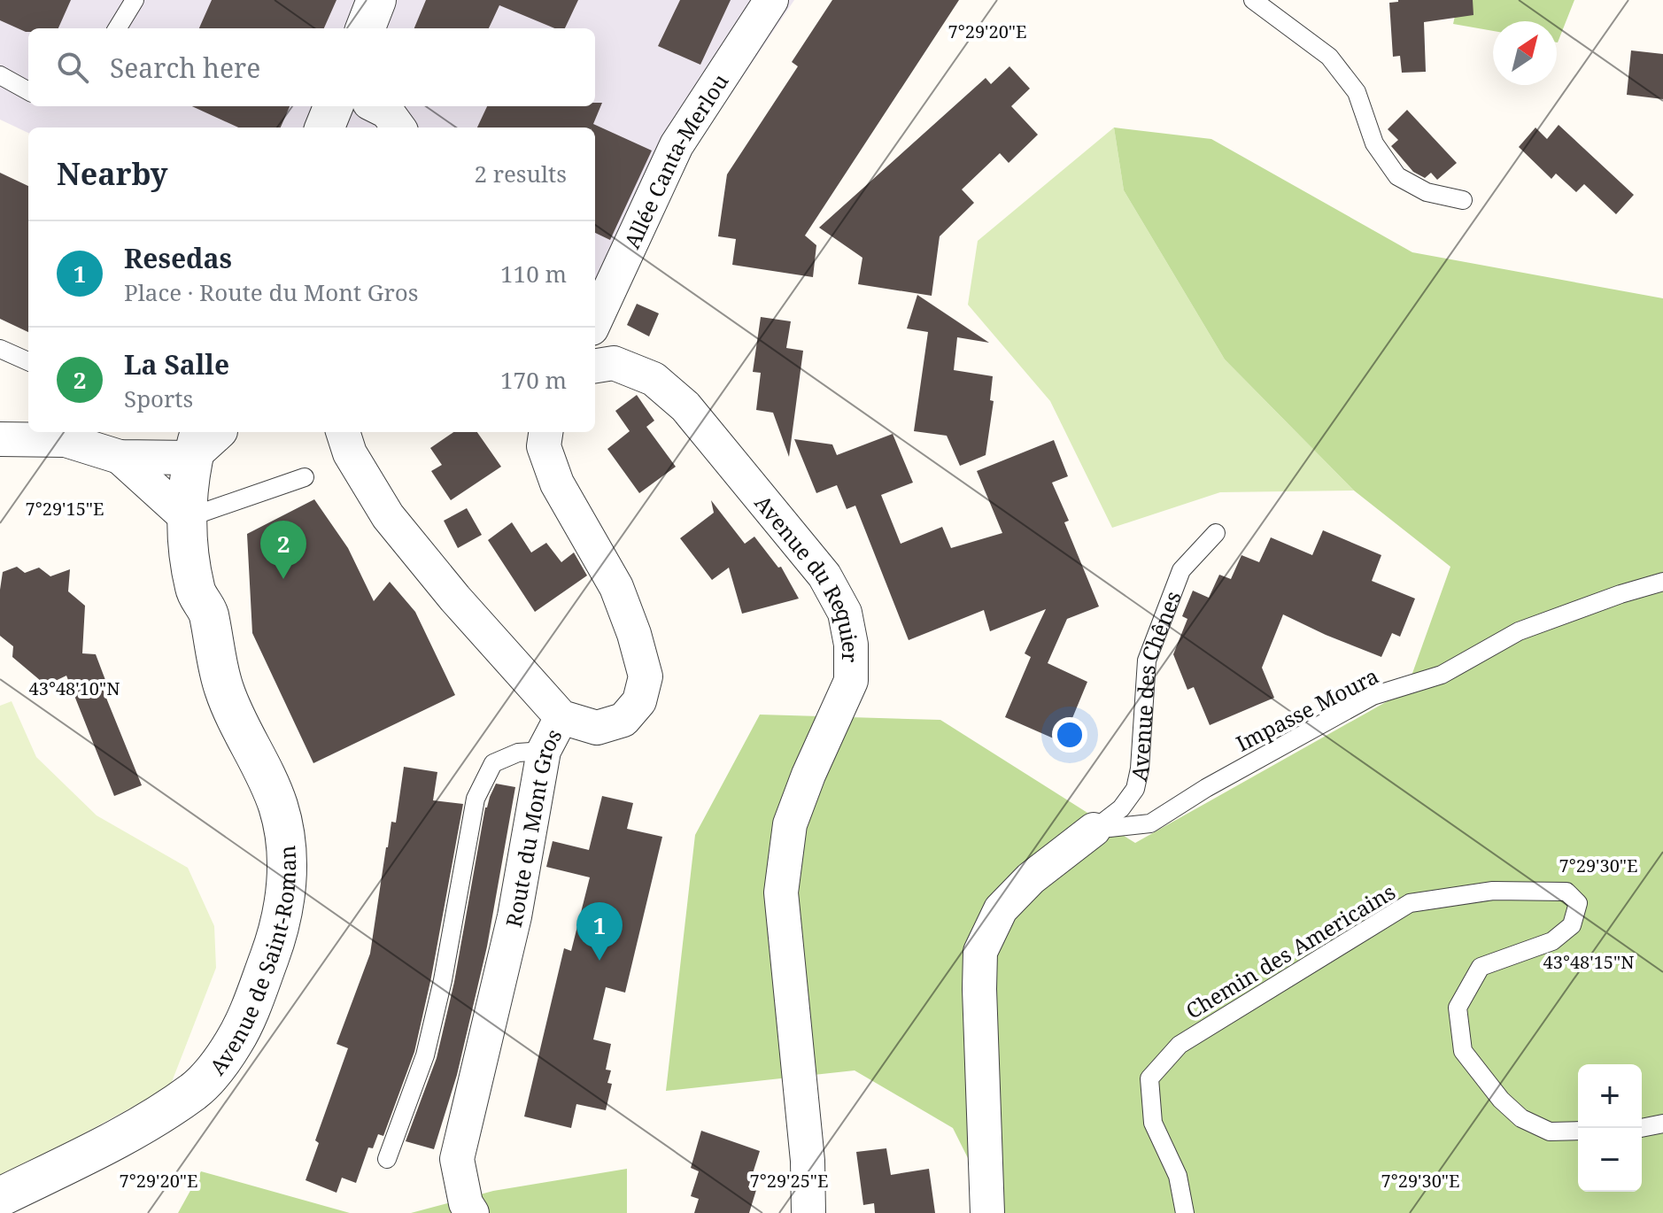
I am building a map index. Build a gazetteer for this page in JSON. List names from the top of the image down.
{
  "streets": {
    "street": [
      "Allée Canta-Merlou",
      "Avenue du Requier",
      "Avenue des Chênes",
      "Route du Mont Gros",
      "Avenue de Saint-Roman"
    ],
    "lane": ["Impasse Moura", "Chemin des Americains"]
  },
  "crossings": [
    ["Avenue des Chênes", "Impasse Moura"]
  ],
  "north": "top right",
  "page": {
    "search": "Search here",
    "heading": ["Nearby", "2 results"],
    "list": [
      {
        "mark": "1",
        "name": "Resedas",
        "note": "Place · Route du Mont Gros",
        "value": "110 m"
      },
      {
        "mark": "2",
        "name": "La Salle",
        "note": "Sports",
        "value": "170 m"
      }
    ],
    "pins": ["2", "1"],
    "map_buttons": ["+", "−"]
  },
  "coordinates": [
    "7°29'20\"E",
    "7°29'15\"E",
    "43°48'10\"N",
    "7°29'30\"E",
    "43°48'15\"N",
    "7°29'25\"E"
  ]
}
